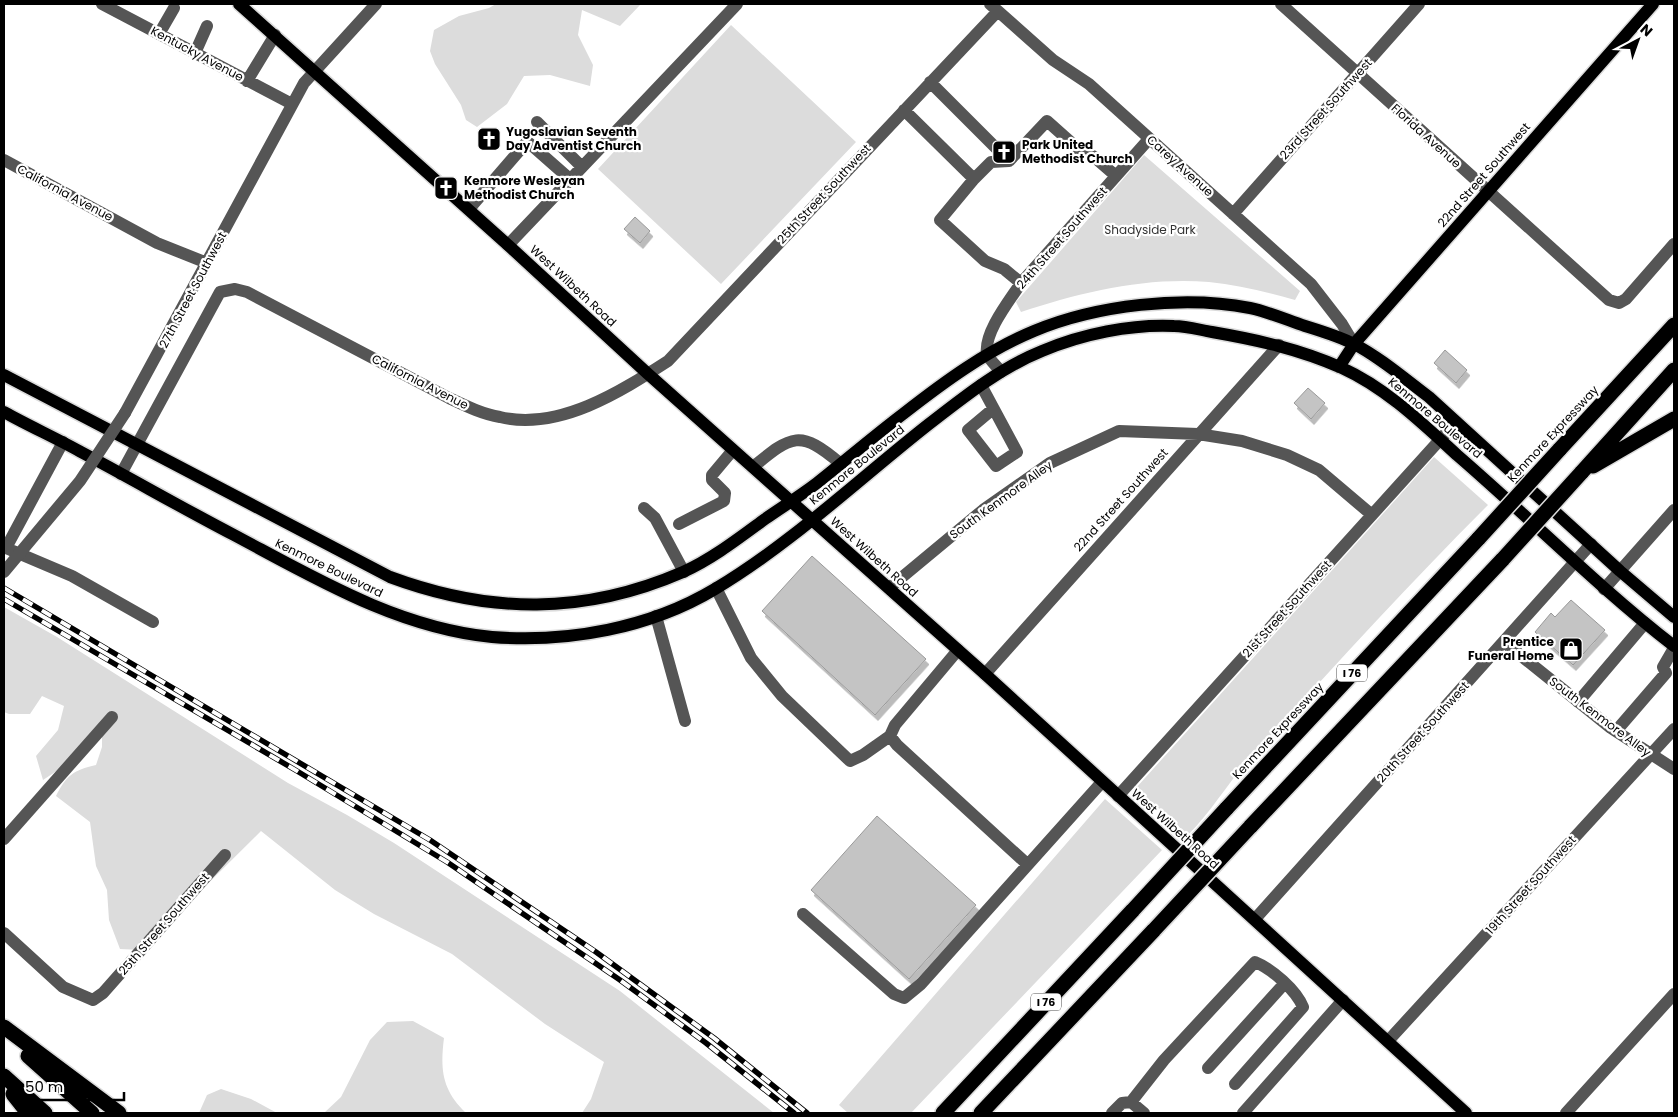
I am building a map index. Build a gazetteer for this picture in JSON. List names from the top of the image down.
{
  "streets": {
    "highway": ["Kenmore Expressway", "I 76"],
    "main road": ["22nd Street Southwest", "West Wilbeth Road", "Kenmore Boulevard"],
    "street": [
      "Kentucky Avenue",
      "23rd Street Southwest",
      "Florida Avenue",
      "Carey Avenue",
      "California Avenue",
      "25th Street Southwest",
      "24th Street Southwest",
      "27th Street Southwest",
      "South Kenmore Alley",
      "21st Street Southwest",
      "20th Street Southwest",
      "19th Street Southwest"
    ]
  },
  "crossings": [
    ["Kentucky Avenue", "27th Street Southwest"],
    ["23rd Street Southwest", "Florida Avenue"],
    ["23rd Street Southwest", "Carey Avenue"],
    ["Florida Avenue", "22nd Street Southwest"],
    ["Carey Avenue", "22nd Street Southwest"],
    ["Carey Avenue", "25th Street Southwest"],
    ["Carey Avenue", "24th Street Southwest"],
    ["Carey Avenue", "Kenmore Boulevard"],
    ["22nd Street Southwest", "West Wilbeth Road"],
    ["22nd Street Southwest", "Kenmore Boulevard"],
    ["22nd Street Southwest", "South Kenmore Alley"],
    ["California Avenue", "25th Street Southwest"],
    ["California Avenue", "West Wilbeth Road"],
    ["California Avenue", "27th Street Southwest"],
    ["25th Street Southwest", "West Wilbeth Road"],
    ["24th Street Southwest", "Kenmore Boulevard"],
    ["West Wilbeth Road", "27th Street Southwest"],
    ["West Wilbeth Road", "Kenmore Boulevard"],
    ["West Wilbeth Road", "South Kenmore Alley"],
    ["West Wilbeth Road", "21st Street Southwest"],
    ["West Wilbeth Road", "20th Street Southwest"],
    ["West Wilbeth Road", "19th Street Southwest"],
    ["27th Street Southwest", "Kenmore Boulevard"],
    ["Kenmore Boulevard", "21st Street Southwest"],
    ["Kenmore Boulevard", "20th Street Southwest"],
    ["South Kenmore Alley", "21st Street Southwest"],
    ["South Kenmore Alley", "20th Street Southwest"],
    ["South Kenmore Alley", "19th Street Southwest"]
  ],
  "parks": ["Shadyside Park"],
  "places": {
    "church": ["Yugoslavian Seventh Day Adventist Church", "Park United Methodist Church", "Kenmore Wesleyan Methodist Church"],
    "shop": ["Prentice Funeral Home"]
  },
  "scale_bar": "50 m",
  "north": "top right"
}
